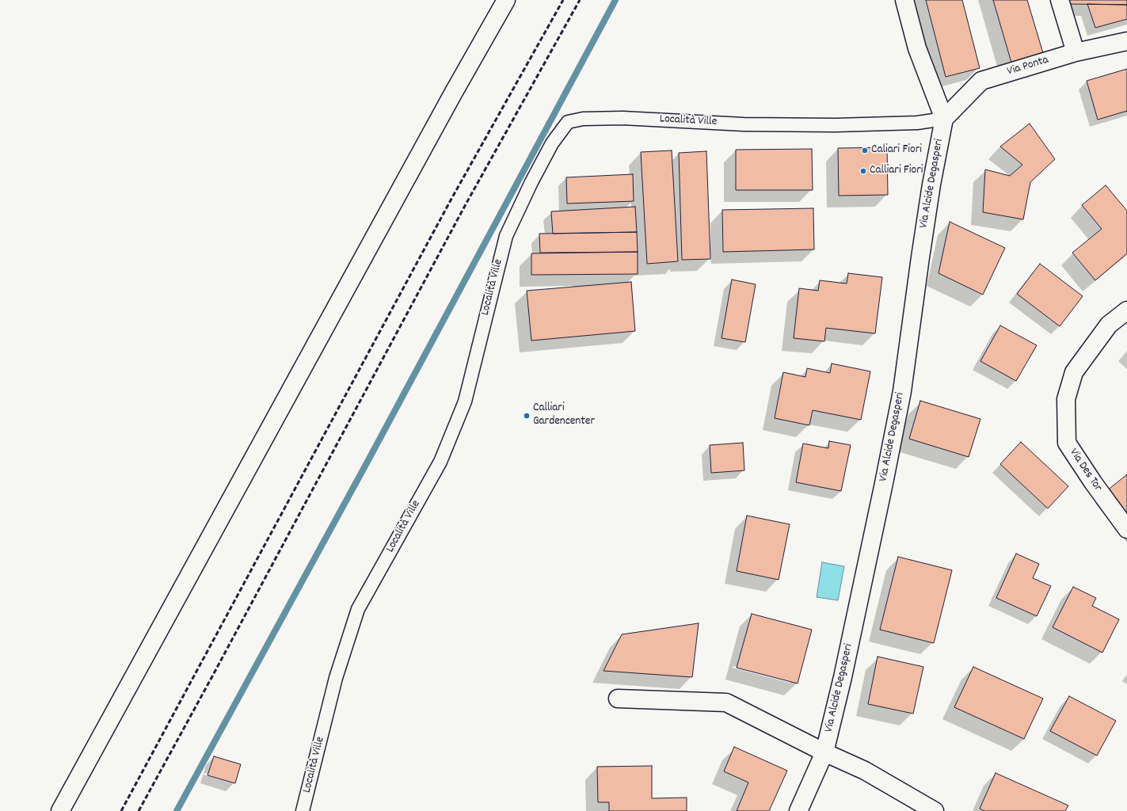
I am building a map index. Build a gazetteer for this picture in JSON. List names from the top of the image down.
{
  "streets": {
    "street": ["Via Ponta", "Via Alcide Degasperi", "Via Des Tor"],
    "lane": ["Località Ville"]
  },
  "crossings": [
    ["Via Ponta", "Località Ville"],
    ["Via Ponta", "Via Alcide Degasperi"],
    ["Località Ville", "Via Alcide Degasperi"]
  ],
  "places": ["Caliari Fiori", "Calliari Fiori", "Calliari Gardencenter"]
}
